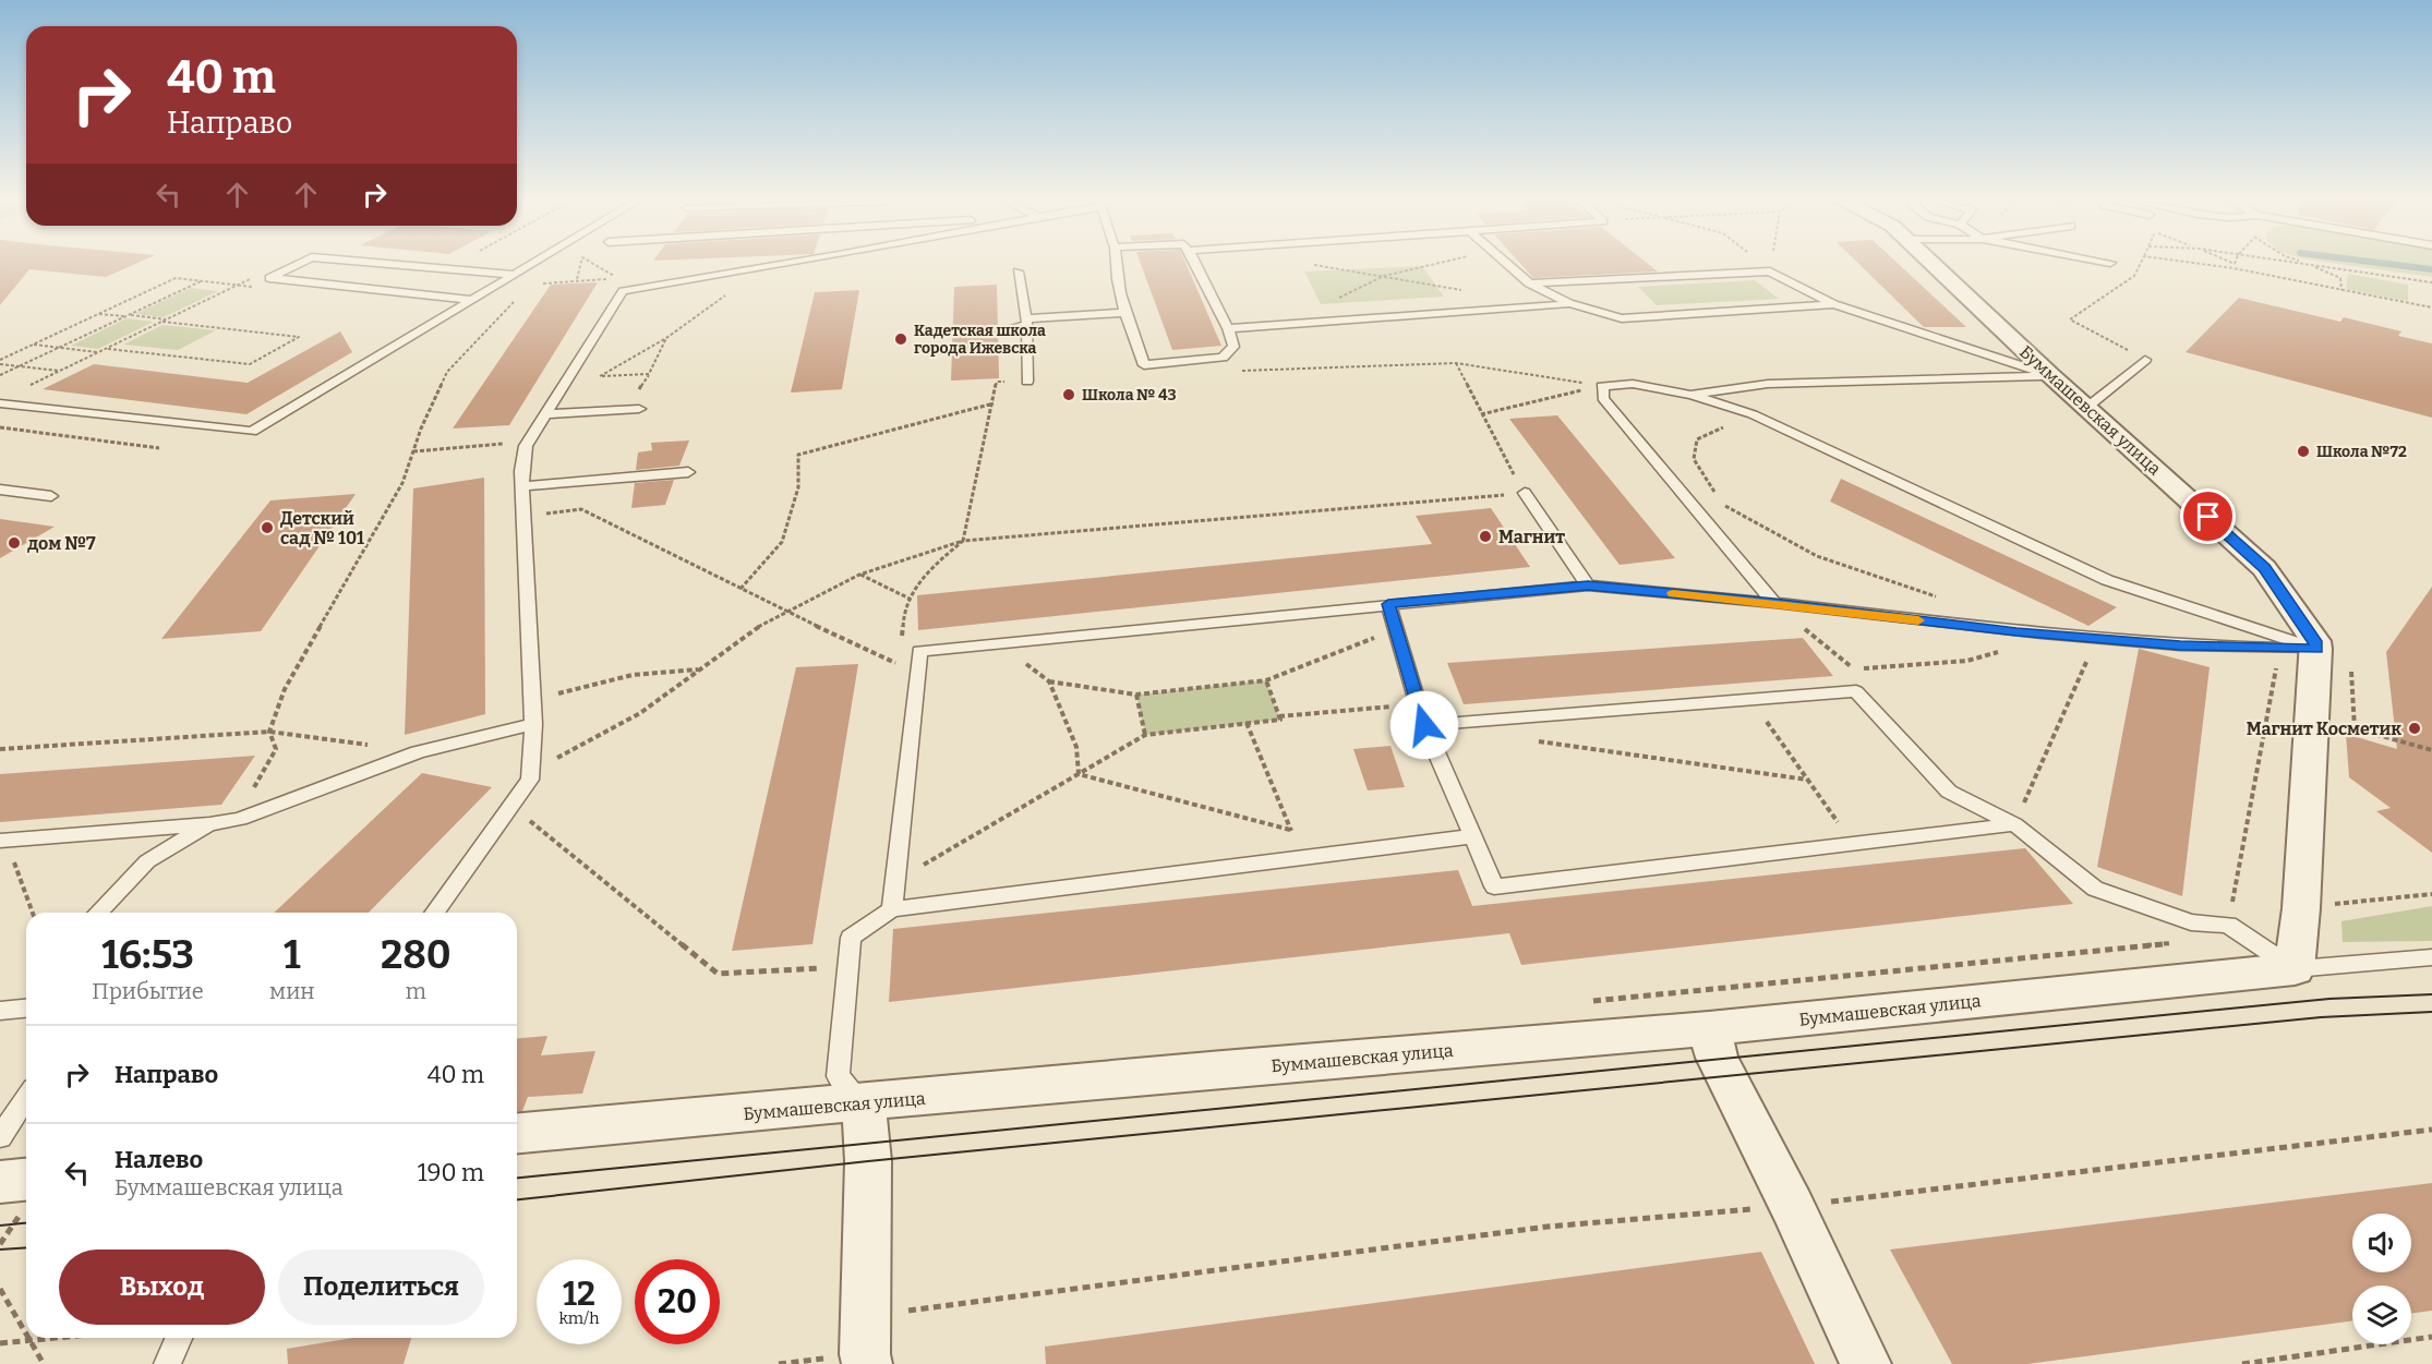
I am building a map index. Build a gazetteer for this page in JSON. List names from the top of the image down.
{
  "streets": {
    "street": ["Буммашевская улица"]
  },
  "places": [
    "Кадетская школа города Ижевска",
    "Школа № 43",
    "Школа №72",
    "Детский сад № 101",
    "Магнит",
    "дом №7",
    "Магнит Косметик"
  ],
  "page": {
    "turn": ["40 m", "Направо"],
    "eta": [
      "16:53",
      "Прибытие",
      "1",
      "мин",
      "280",
      "m"
    ],
    "list": [
      {
        "name": "Направо",
        "value": "40 m"
      },
      {
        "name": "Налево",
        "note": "Буммашевская улица",
        "value": "190 m"
      }
    ],
    "buttons": ["Выход", "Поделиться"],
    "speed": "12 km/h",
    "limit": "20"
  }
}
